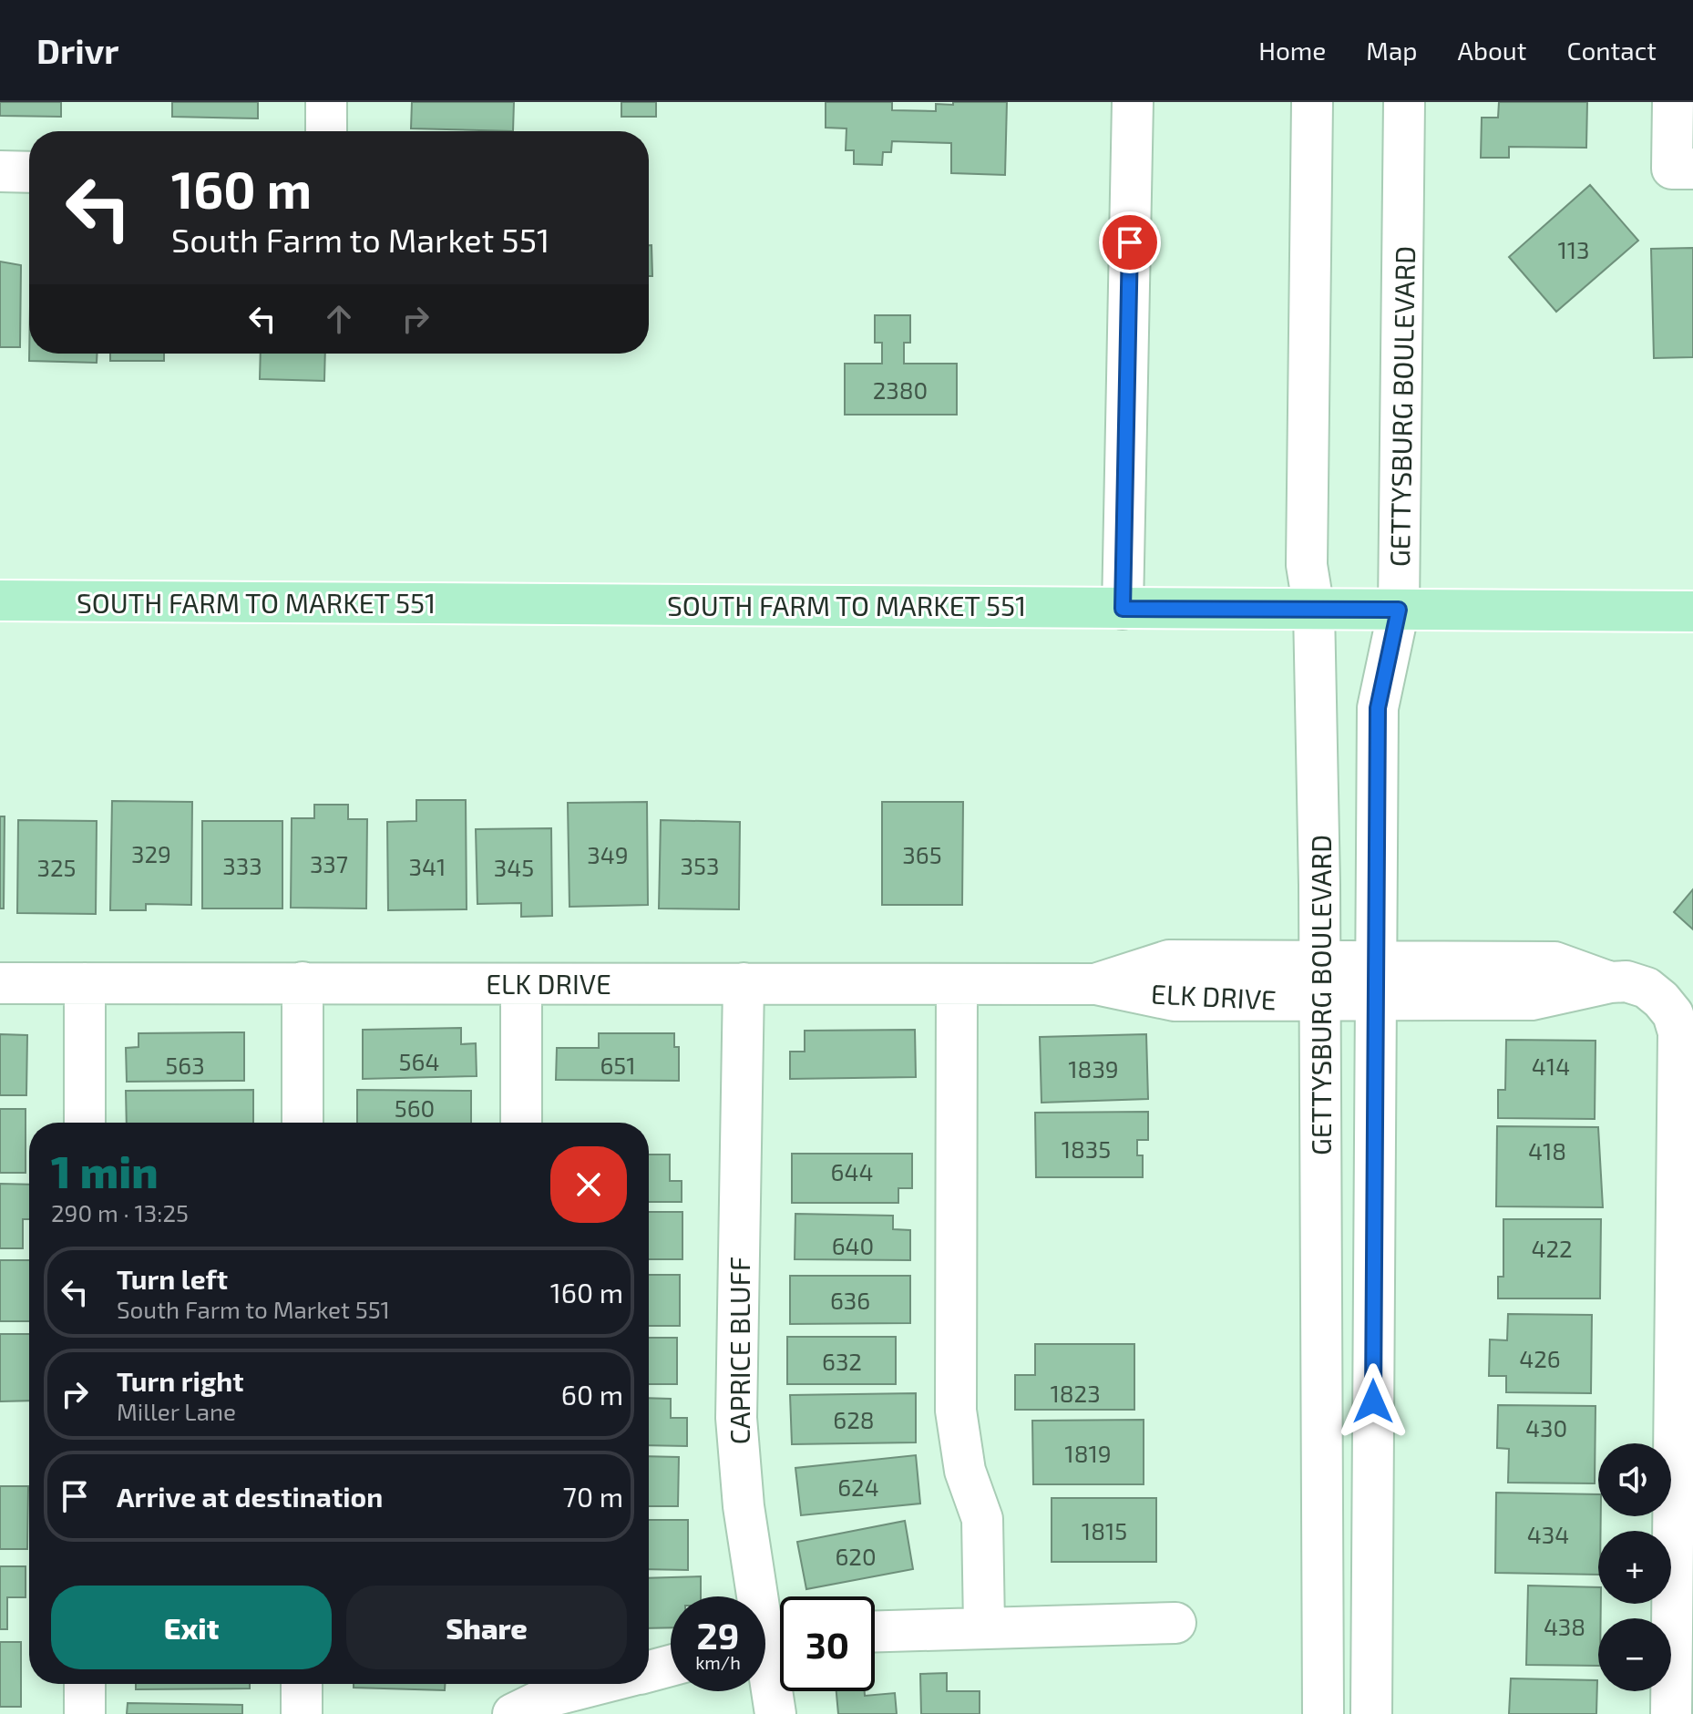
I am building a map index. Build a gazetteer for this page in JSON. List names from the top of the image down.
{
  "streets": {
    "main road": ["SOUTH FARM TO MARKET 551"],
    "street": ["GETTYSBURG BOULEVARD", "ELK DRIVE", "CAPRICE BLUFF"]
  },
  "crossings": [
    ["GETTYSBURG BOULEVARD", "SOUTH FARM TO MARKET 551"],
    ["GETTYSBURG BOULEVARD", "ELK DRIVE"],
    ["ELK DRIVE", "CAPRICE BLUFF"]
  ],
  "house_numbers": [
    "113",
    "2380",
    "329",
    "349",
    "365",
    "337",
    "333",
    "353",
    "341",
    "325",
    "345",
    "564",
    "563",
    "651",
    "414",
    "1839",
    "560",
    "1835",
    "418",
    "644",
    "640",
    "422",
    "636",
    "426",
    "632",
    "1823",
    "628",
    "430",
    "1819",
    "624",
    "1815",
    "434",
    "620",
    "438"
  ],
  "page": {
    "header": "Drivr",
    "nav": [
      "Home",
      "Map",
      "About",
      "Contact"
    ],
    "turn": ["160 m", "South Farm to Market 551"],
    "heading": ["1 min", "290 m · 13:25"],
    "list": [
      {
        "name": "Turn left",
        "note": "South Farm to Market 551",
        "value": "160 m"
      },
      {
        "name": "Turn right",
        "note": "Miller Lane",
        "value": "60 m"
      },
      {
        "name": "Arrive at destination",
        "value": "70 m"
      }
    ],
    "map_buttons": ["+", "−"],
    "buttons": ["Exit", "Share"],
    "speed": "29 km/h",
    "limit": "30"
  }
}
